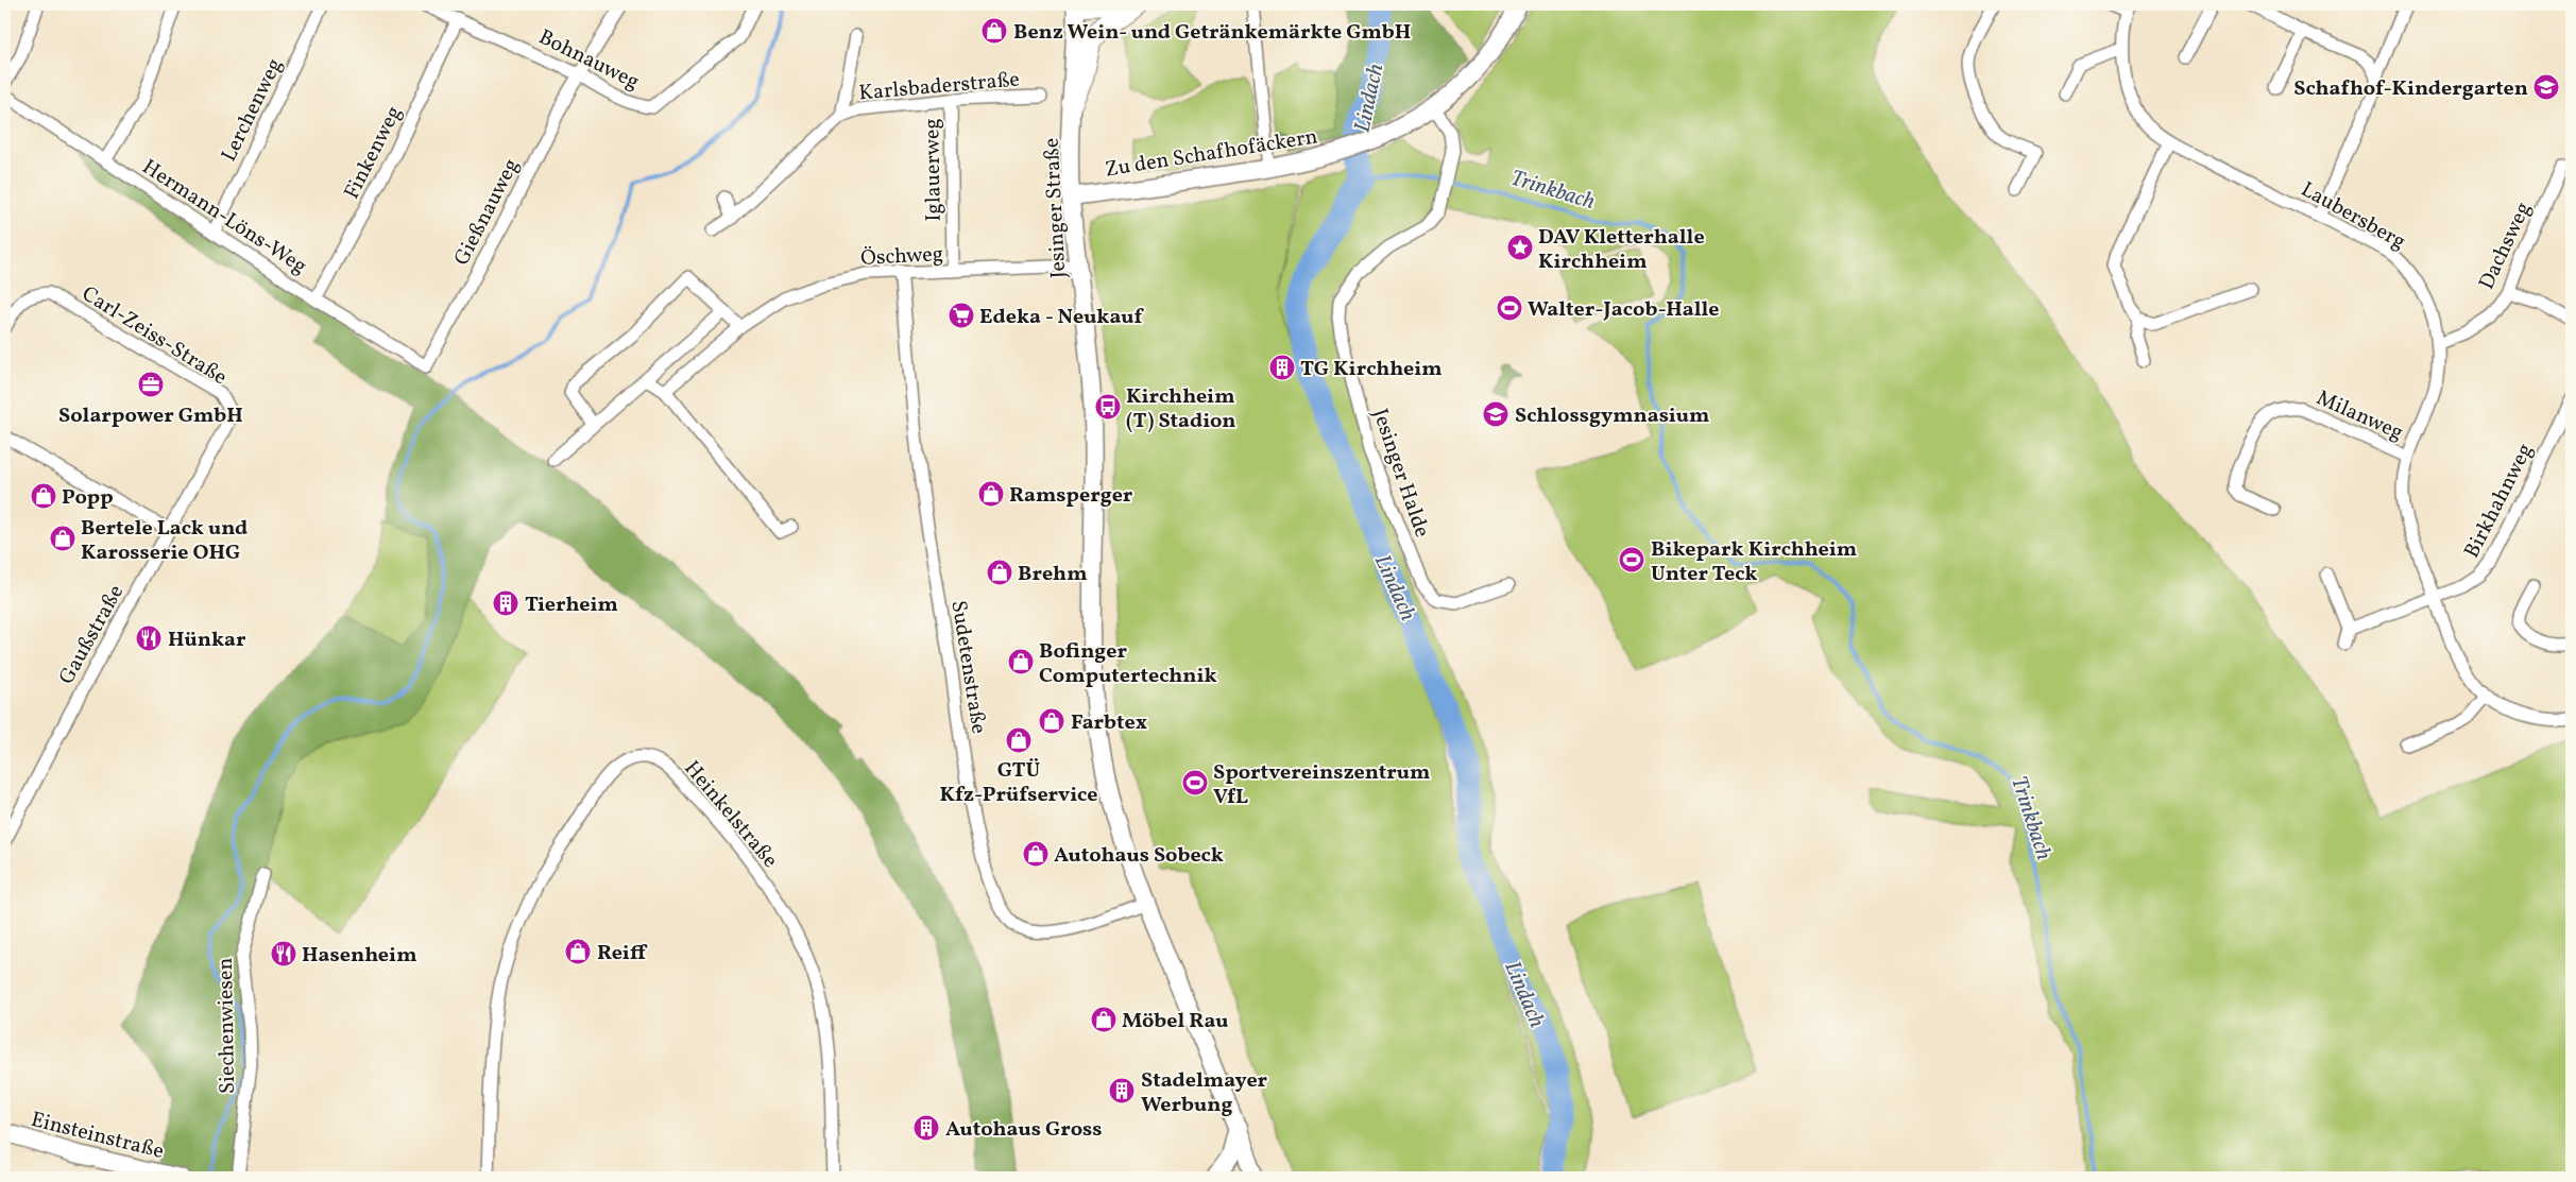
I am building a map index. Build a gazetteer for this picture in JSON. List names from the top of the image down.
{
  "streets": {
    "main road": ["Zu den Schafhofäckern", "Jesinger Straße", "Einsteinstraße"],
    "street": [
      "Bohnauweg",
      "Karlsbaderstraße",
      "Lerchenweg",
      "Finkenweg",
      "Iglauerweg",
      "Gießnauweg",
      "Laubersberg",
      "Hermann-Löns-Weg",
      "Dachsweg",
      "Öschweg",
      "Carl-Zeiss-Straße",
      "Milanweg",
      "Jesinger Halde",
      "Birkhahnweg",
      "Gaußstraße",
      "Sudetenstraße",
      "Heinkelstraße",
      "Siechenwiesen"
    ]
  },
  "crossings": [
    ["Bohnauweg", "Finkenweg"],
    ["Bohnauweg", "Gießnauweg"],
    ["Karlsbaderstraße", "Iglauerweg"],
    ["Lerchenweg", "Hermann-Löns-Weg"],
    ["Finkenweg", "Hermann-Löns-Weg"],
    ["Zu den Schafhofäckern", "Jesinger Straße"],
    ["Zu den Schafhofäckern", "Jesinger Halde"],
    ["Iglauerweg", "Öschweg"],
    ["Jesinger Straße", "Öschweg"],
    ["Jesinger Straße", "Sudetenstraße"],
    ["Gießnauweg", "Hermann-Löns-Weg"],
    ["Laubersberg", "Dachsweg"],
    ["Laubersberg", "Milanweg"],
    ["Laubersberg", "Birkhahnweg"],
    ["Öschweg", "Sudetenstraße"],
    ["Carl-Zeiss-Straße", "Gaußstraße"]
  ],
  "water": ["Lindach", "Trinkbach"],
  "places": {
    "shop": [
      "Benz Wein- und Getränkemärkte GmbH",
      "Ramsperger",
      "Popp",
      "Bertele Lack und Karosserie OHG",
      "Brehm",
      "Bofinger Computertechnik",
      "Farbtex",
      "GTÜ Kfz-Prüfservice",
      "Autohaus Sobeck",
      "Reiff",
      "Möbel Rau"
    ],
    "school or university": ["Schafhof-Kindergarten", "Schlossgymnasium"],
    "place": ["DAV Kletterhalle Kirchheim"],
    "sports": ["Walter-Jacob-Halle", "Bikepark Kirchheim Unter Teck", "Sportvereinszentrum VfL"],
    "supermarket": ["Edeka - Neukauf"],
    "building": [
      "TG Kirchheim",
      "Tierheim",
      "Stadelmayer Werbung",
      "Autohaus Gross"
    ],
    "office": ["Solarpower GmbH"],
    "bus stop": ["Kirchheim (T) Stadion"],
    "restaurant": ["Hünkar", "Hasenheim"]
  }
}
